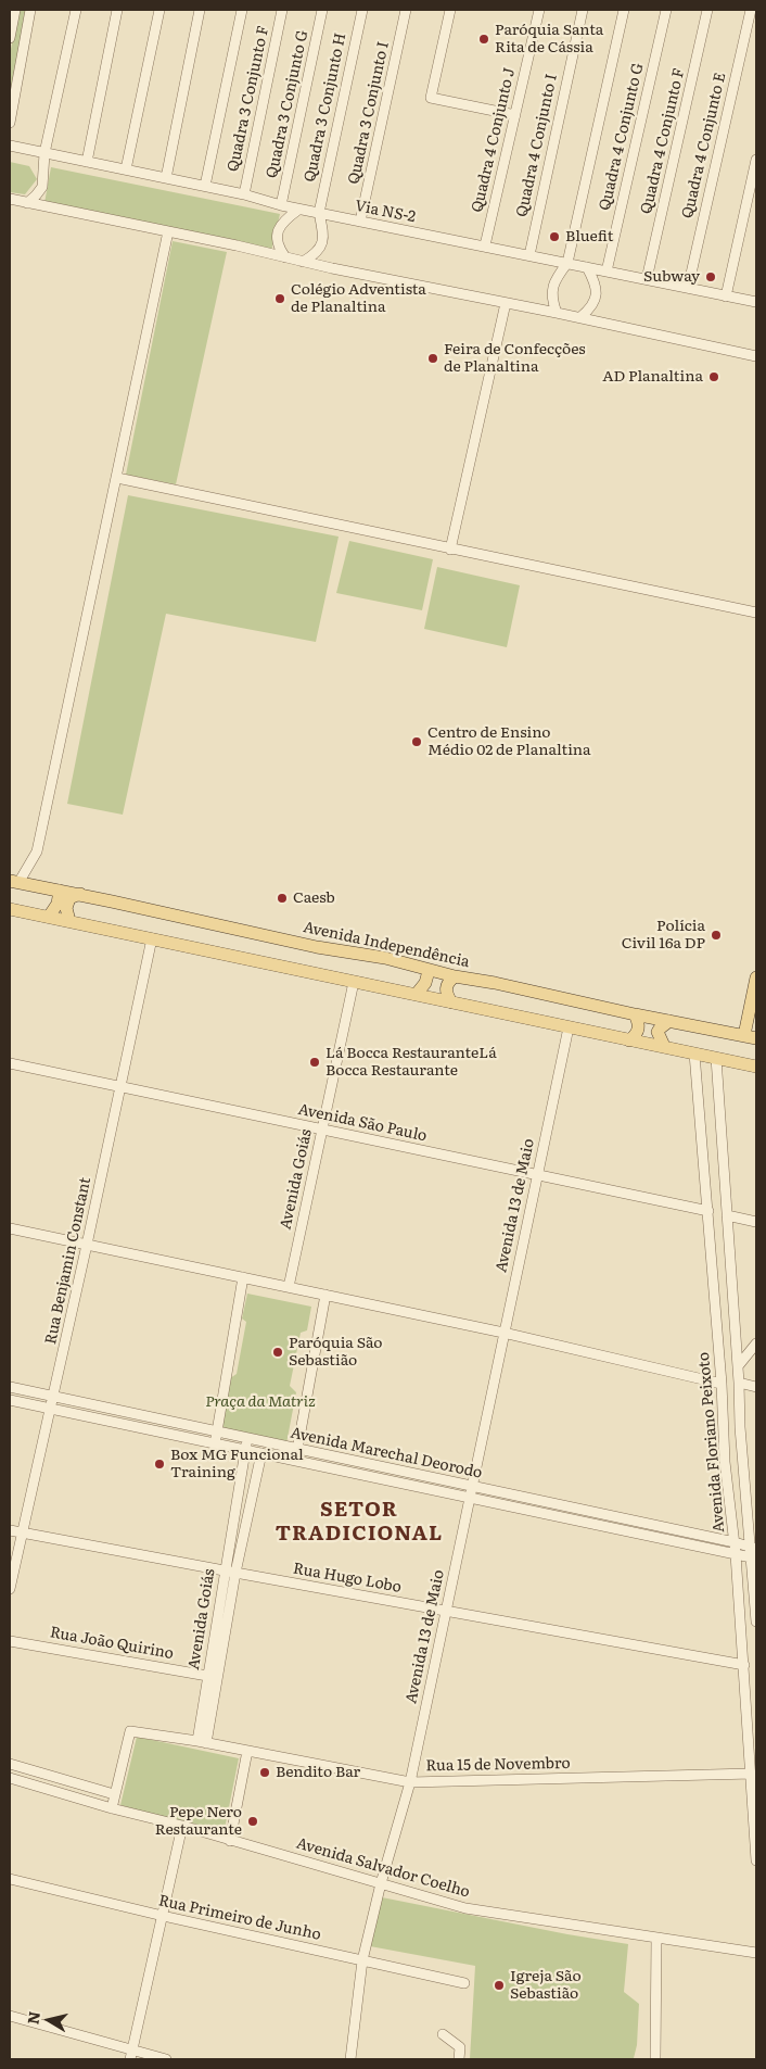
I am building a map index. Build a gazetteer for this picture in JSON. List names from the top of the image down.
{
  "streets": {
    "main road": ["Avenida Independência"],
    "street": [
      "Quadra 3 Conjunto F",
      "Quadra 3 Conjunto G",
      "Quadra 3 Conjunto H",
      "Quadra 3 Conjunto I",
      "Quadra 4 Conjunto G",
      "Quadra 4 Conjunto J",
      "Quadra 4 Conjunto F",
      "Quadra 4 Conjunto I",
      "Quadra 4 Conjunto E",
      "Via NS-2",
      "Avenida São Paulo",
      "Avenida Goiás",
      "Avenida 13 de Maio",
      "Rua Benjamin Constant",
      "Avenida Floriano Peixoto",
      "Avenida Marechal Deorodo",
      "Rua Hugo Lobo",
      "Rua João Quirino",
      "Rua 15 de Novembro",
      "Avenida Salvador Coelho",
      "Rua Primeiro de Junho"
    ]
  },
  "crossings": [
    ["Quadra 3 Conjunto F", "Via NS-2"],
    ["Quadra 3 Conjunto G", "Via NS-2"],
    ["Quadra 3 Conjunto H", "Via NS-2"],
    ["Quadra 3 Conjunto I", "Via NS-2"],
    ["Quadra 4 Conjunto G", "Via NS-2"],
    ["Quadra 4 Conjunto J", "Via NS-2"],
    ["Quadra 4 Conjunto F", "Via NS-2"],
    ["Quadra 4 Conjunto I", "Via NS-2"],
    ["Quadra 4 Conjunto E", "Via NS-2"],
    ["Avenida São Paulo", "Avenida Goiás"],
    ["Avenida São Paulo", "Avenida 13 de Maio"],
    ["Avenida São Paulo", "Rua Benjamin Constant"],
    ["Avenida São Paulo", "Avenida Floriano Peixoto"],
    ["Avenida Goiás", "Avenida Marechal Deorodo"],
    ["Avenida Goiás", "Rua Hugo Lobo"],
    ["Avenida Goiás", "Rua João Quirino"],
    ["Avenida Goiás", "Rua 15 de Novembro"],
    ["Avenida 13 de Maio", "Avenida Marechal Deorodo"],
    ["Avenida 13 de Maio", "Rua Hugo Lobo"],
    ["Avenida 13 de Maio", "Rua 15 de Novembro"],
    ["Avenida 13 de Maio", "Avenida Salvador Coelho"],
    ["Avenida 13 de Maio", "Rua Primeiro de Junho"],
    ["Rua Benjamin Constant", "Avenida Marechal Deorodo"],
    ["Rua Benjamin Constant", "Rua Hugo Lobo"],
    ["Avenida Floriano Peixoto", "Avenida Marechal Deorodo"],
    ["Avenida Floriano Peixoto", "Rua Hugo Lobo"],
    ["Avenida Floriano Peixoto", "Rua 15 de Novembro"]
  ],
  "districts": ["SETOR TRADICIONAL"],
  "parks": ["Praça da Matriz"],
  "places": [
    "Paróquia Santa Rita de Cássia",
    "Bluefit",
    "Subway",
    "Colégio Adventista de Planaltina",
    "Feira de Confecções de Planaltina",
    "AD Planaltina",
    "Centro de Ensino Médio 02 de Planaltina",
    "Caesb",
    "Polícia Civil 16a DP",
    "Lá Bocca RestauranteLá Bocca Restaurante",
    "Paróquia São Sebastião",
    "Box MG Funcional Training",
    "Bendito Bar",
    "Pepe Nero Restaurante",
    "Igreja São Sebastião"
  ],
  "north": "left"
}
